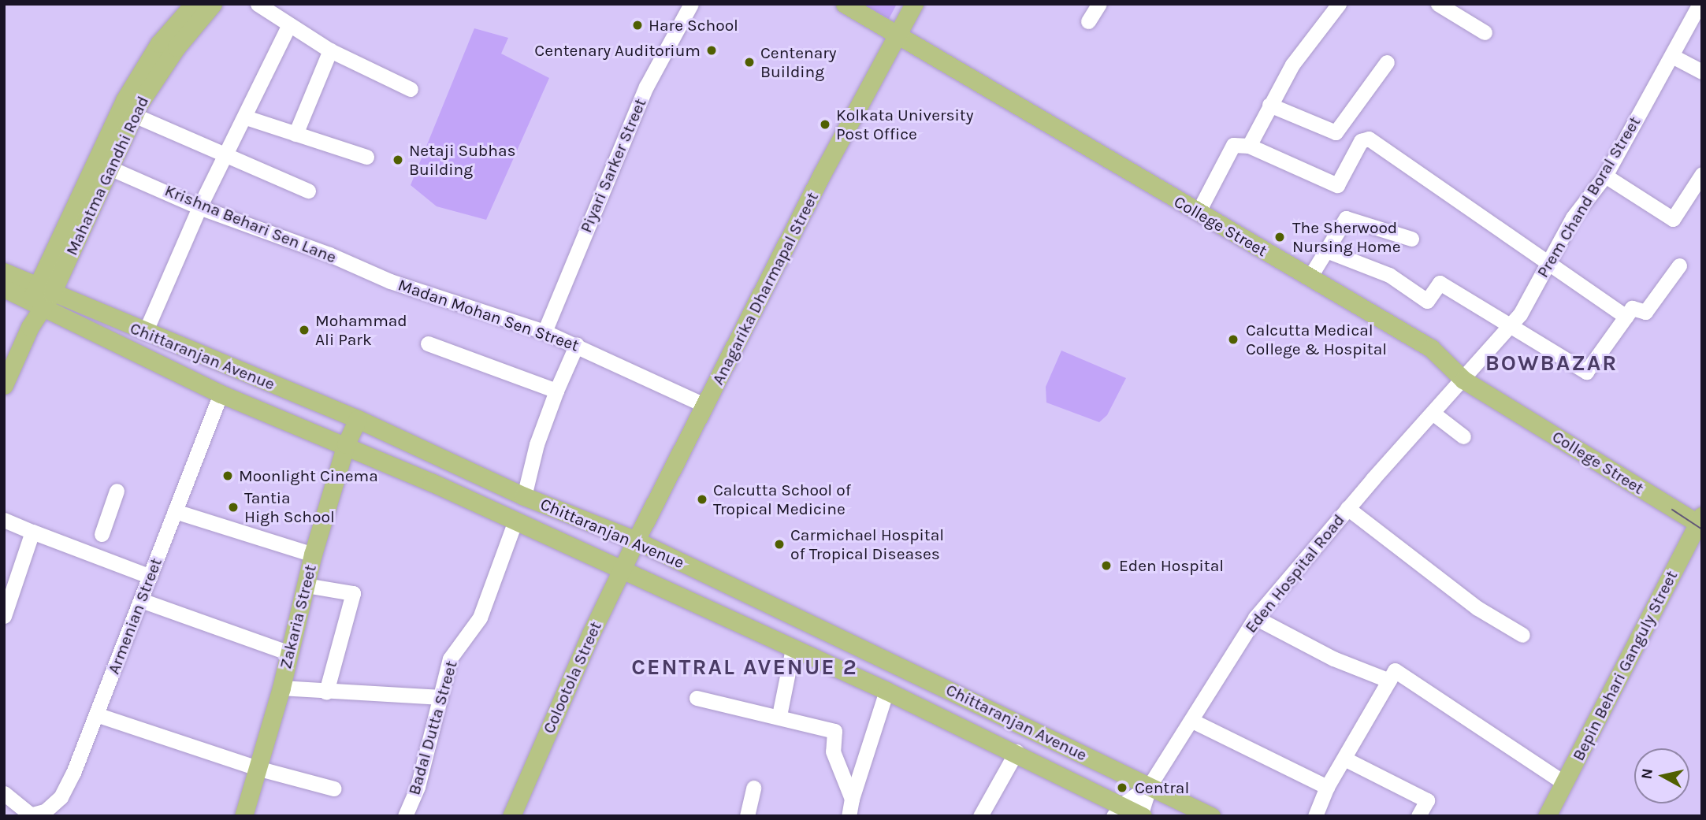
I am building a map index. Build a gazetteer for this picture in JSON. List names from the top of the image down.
{
  "streets": {
    "main road": [
      "Mahatma Gandhi Road",
      "College Street",
      "Anagarika Dharmapal Street",
      "Chittaranjan Avenue",
      "Zakaria Street",
      "Bepin Behari Ganguly Street",
      "Colootola Street"
    ],
    "street": [
      "Piyari Sarker Street",
      "Prem Chand Boral Street",
      "Krishna Behari Sen Lane",
      "Madan Mohan Sen Street",
      "Eden Hospital Road",
      "Armenian Street",
      "Badal Dutta Street"
    ]
  },
  "crossings": [
    ["Piyari Sarker Street", "Madan Mohan Sen Street"],
    ["Mahatma Gandhi Road", "Krishna Behari Sen Lane"],
    ["Mahatma Gandhi Road", "Chittaranjan Avenue"],
    ["Prem Chand Boral Street", "College Street"],
    ["Prem Chand Boral Street", "Eden Hospital Road"],
    ["Krishna Behari Sen Lane", "Madan Mohan Sen Street"],
    ["College Street", "Anagarika Dharmapal Street"],
    ["College Street", "Eden Hospital Road"],
    ["College Street", "Bepin Behari Ganguly Street"],
    ["Anagarika Dharmapal Street", "Madan Mohan Sen Street"],
    ["Anagarika Dharmapal Street", "Chittaranjan Avenue"],
    ["Anagarika Dharmapal Street", "Colootola Street"],
    ["Chittaranjan Avenue", "Eden Hospital Road"],
    ["Chittaranjan Avenue", "Zakaria Street"],
    ["Chittaranjan Avenue", "Colootola Street"]
  ],
  "districts": ["BOWBAZAR", "CENTRAL AVENUE 2"],
  "places": [
    "Hare School",
    "Centenary Auditorium",
    "Centenary Building",
    "Kolkata University Post Office",
    "Netaji Subhas Building",
    "The Sherwood Nursing Home",
    "Mohammad Ali Park",
    "Calcutta Medical College & Hospital",
    "Moonlight Cinema",
    "Calcutta School of Tropical Medicine",
    "Tantia High School",
    "Carmichael Hospital of Tropical Diseases",
    "Eden Hospital",
    "Central"
  ],
  "north": "left"
}
